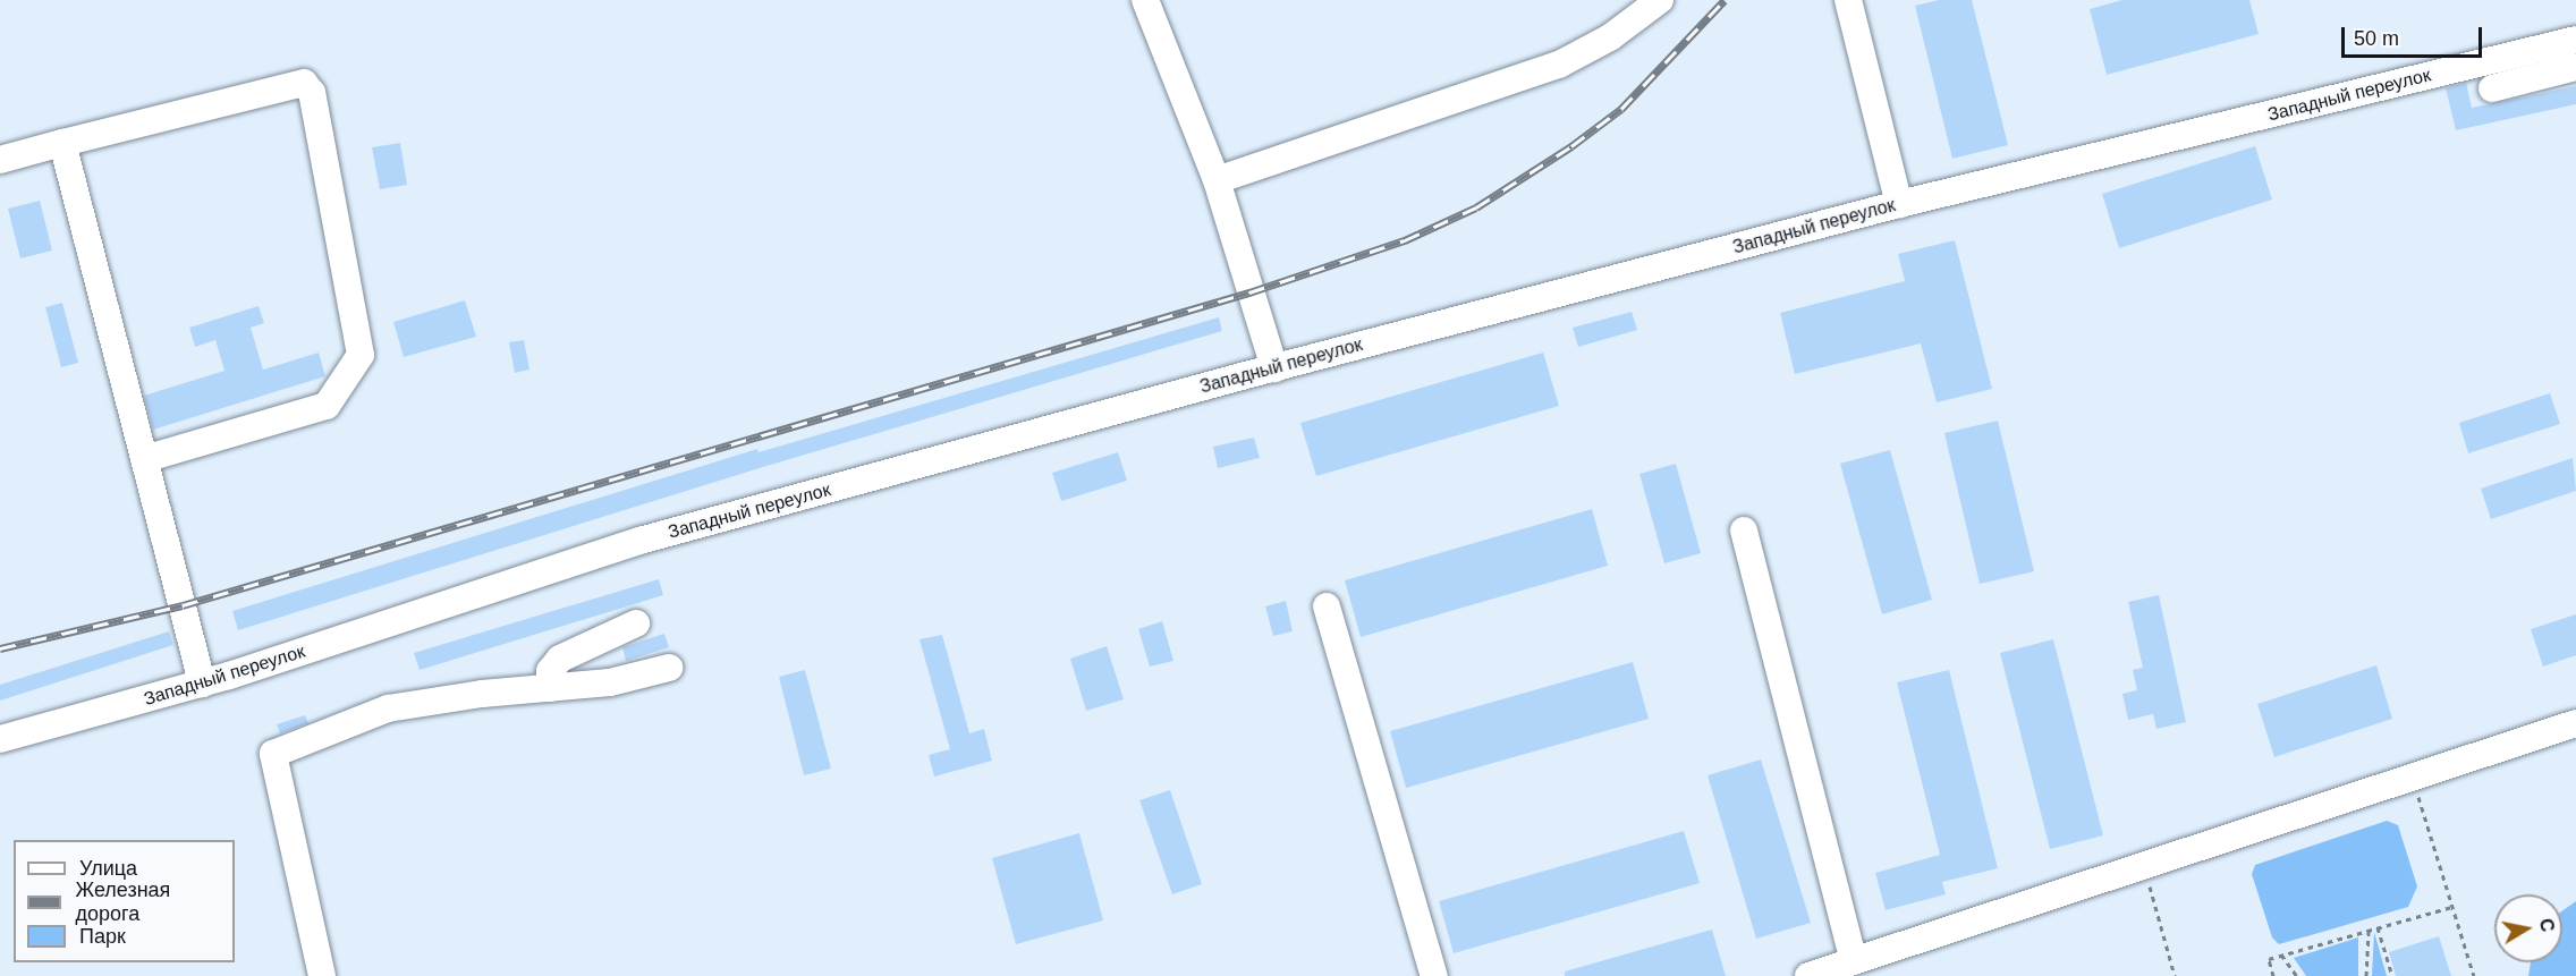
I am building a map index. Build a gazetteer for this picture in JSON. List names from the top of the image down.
{
  "streets": {
    "street": ["Западный переулок"]
  },
  "legend": ["Улица", "Железная дорога", "Парк"],
  "scale_bar": "50 m",
  "north": "right"
}
